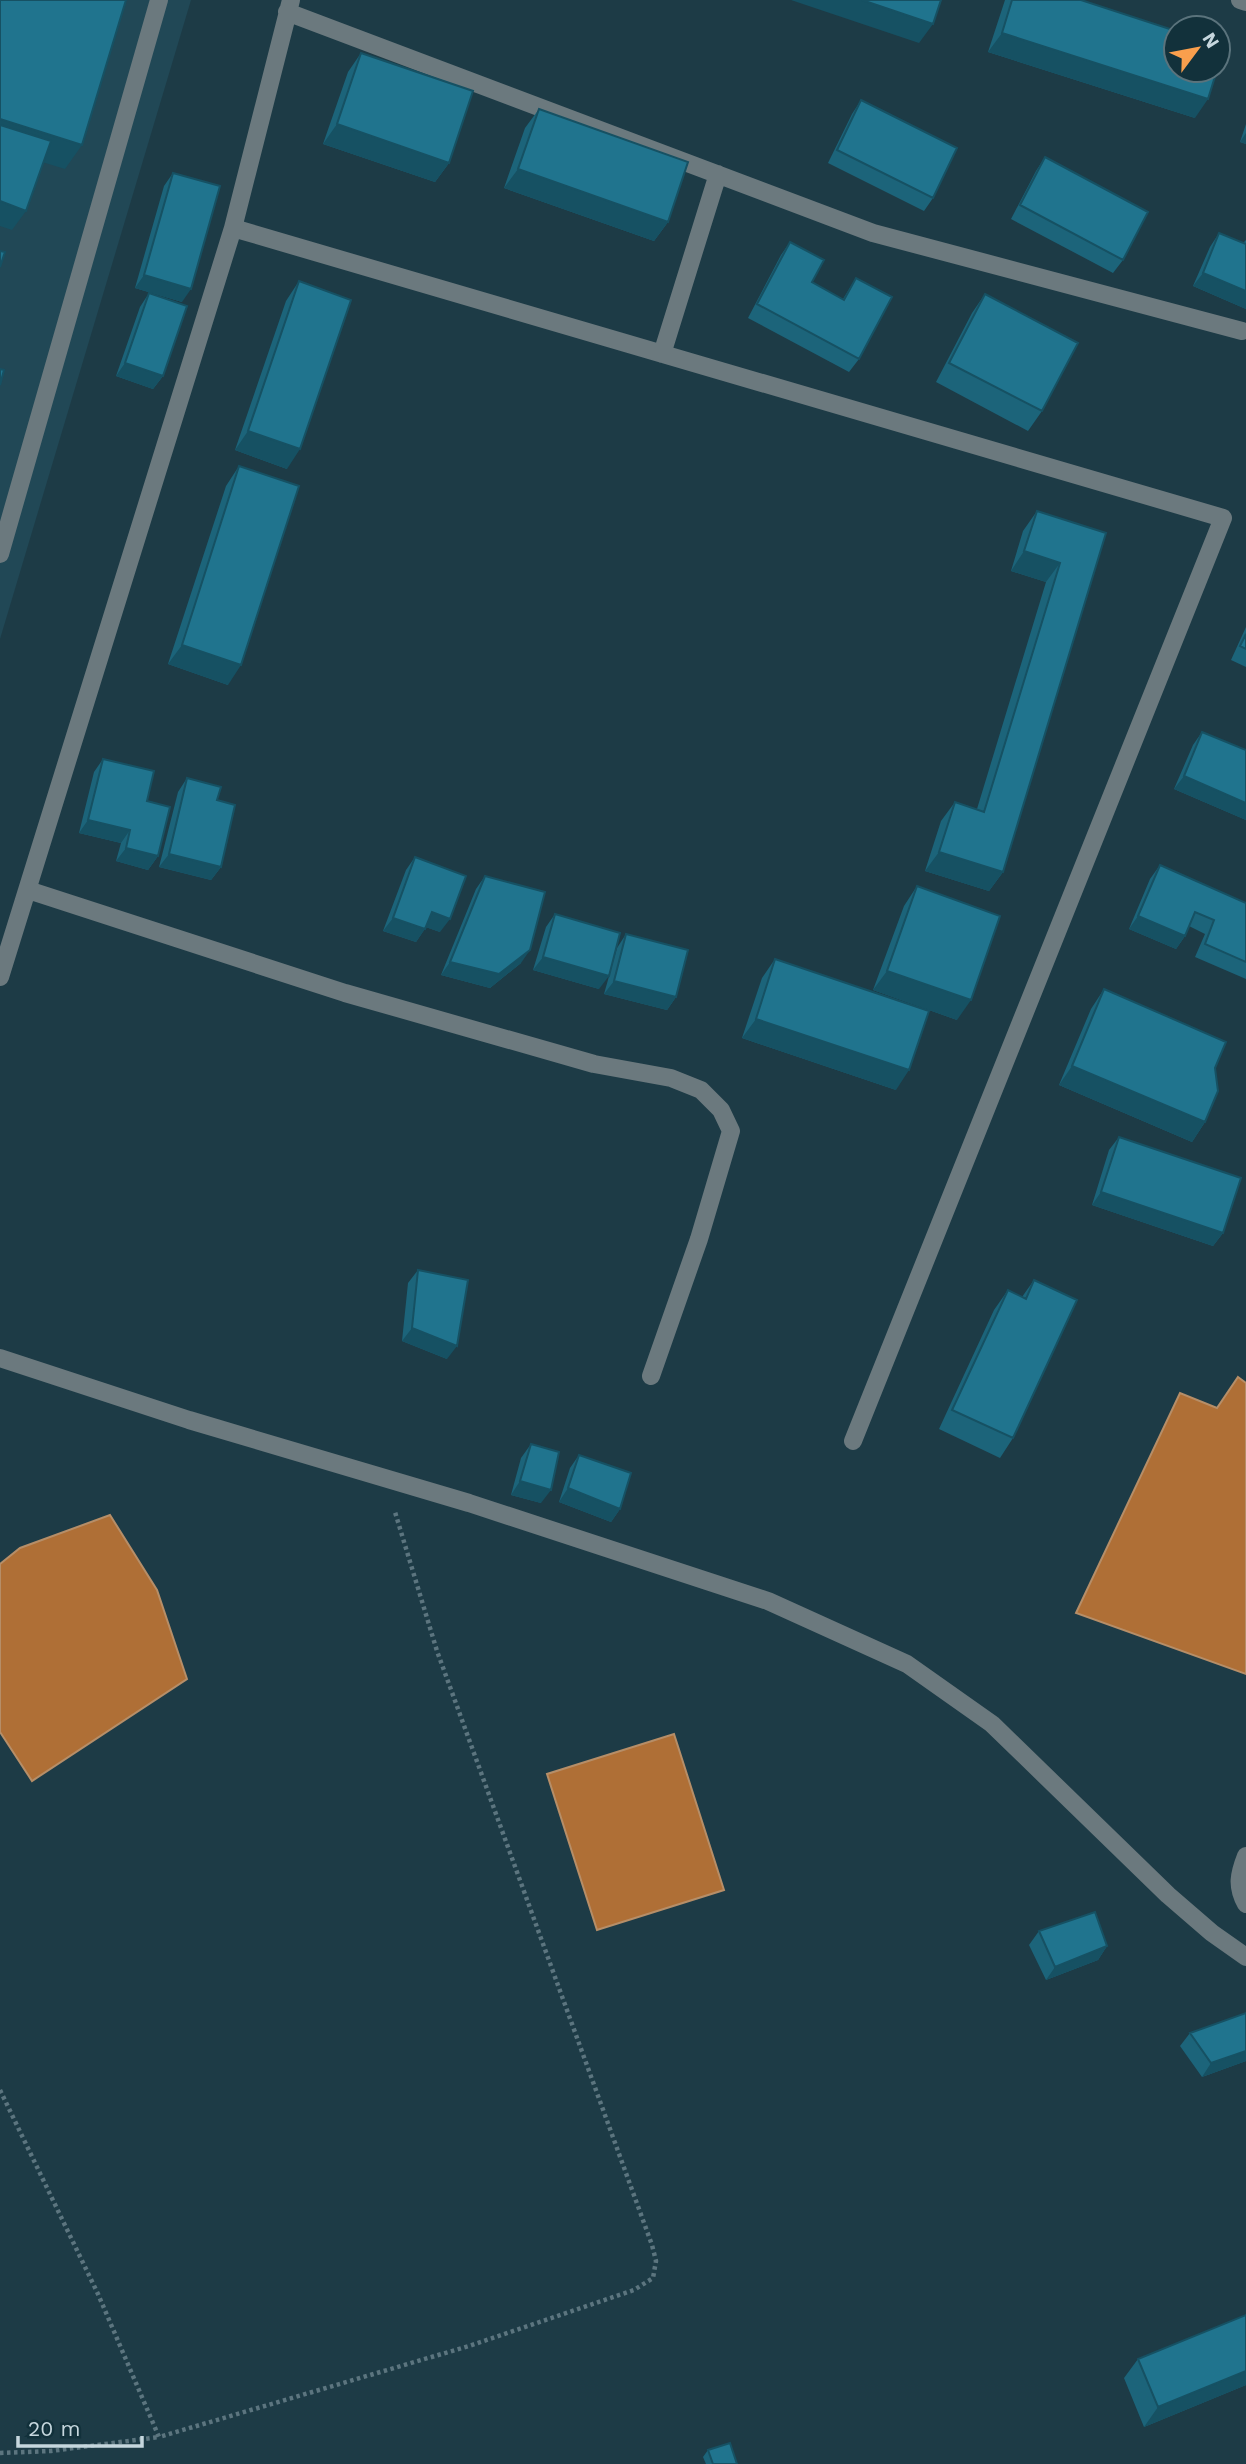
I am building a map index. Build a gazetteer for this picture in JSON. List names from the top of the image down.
{
  "scale_bar": "20 m",
  "north": "top right"
}
